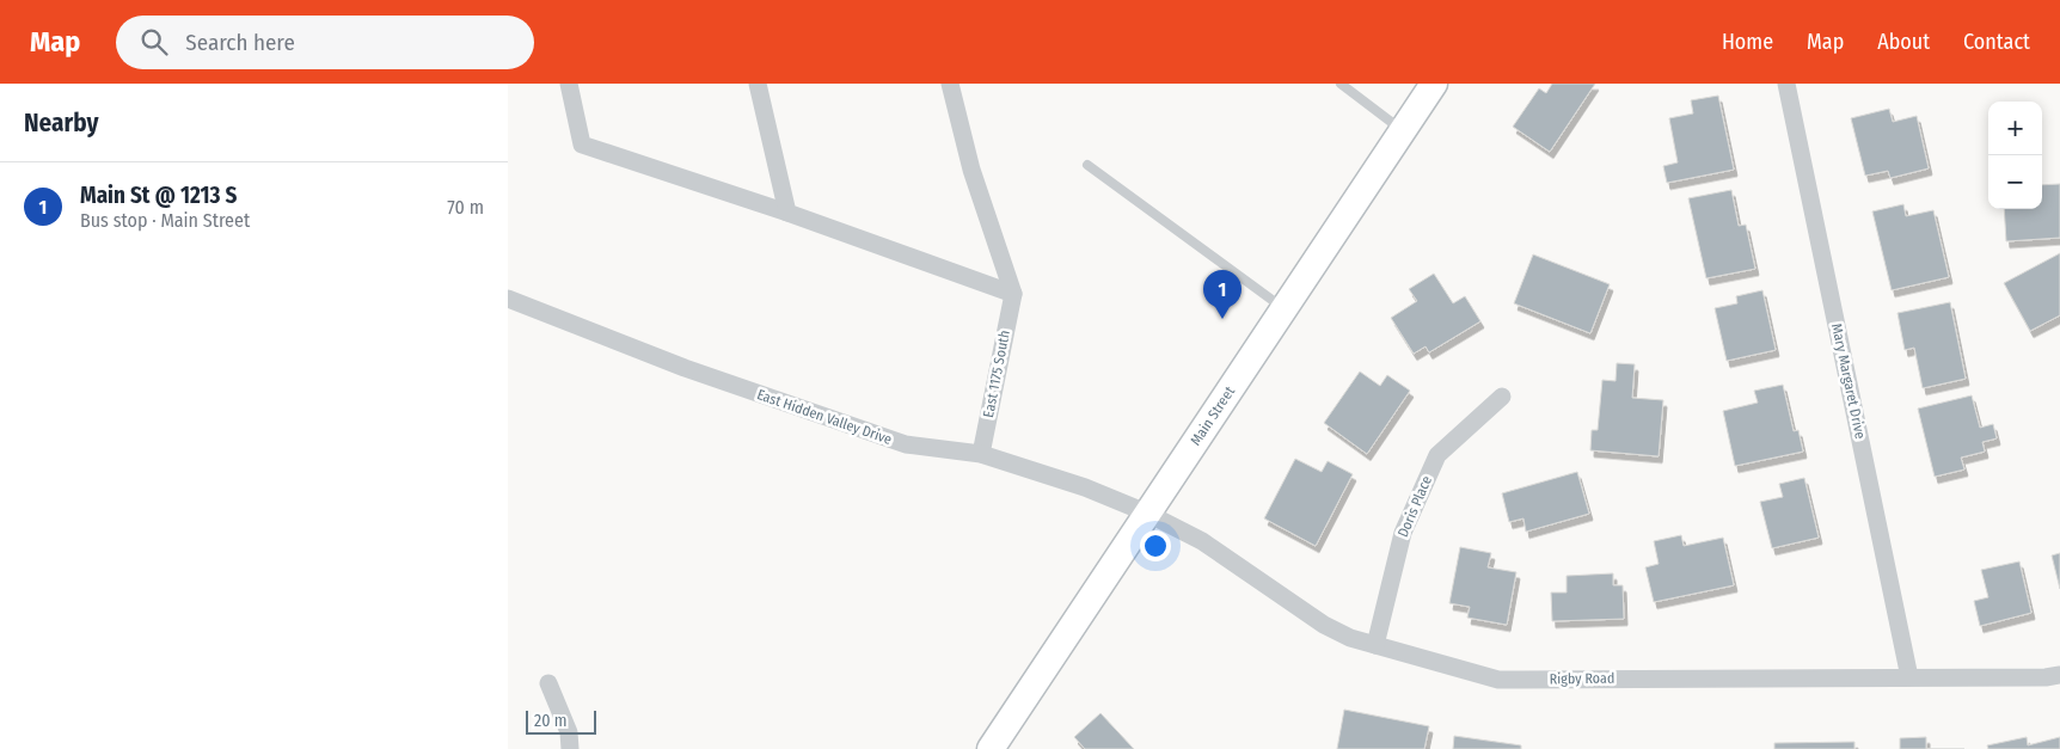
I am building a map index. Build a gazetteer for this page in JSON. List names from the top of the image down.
{
  "streets": {
    "main road": ["Main Street"],
    "street": [
      "East 1175 South",
      "Mary Margaret Drive",
      "East Hidden Valley Drive",
      "Doris Place",
      "Rigby Road"
    ]
  },
  "crossings": [
    ["East 1175 South", "East Hidden Valley Drive"],
    ["Mary Margaret Drive", "Rigby Road"],
    ["Main Street", "East Hidden Valley Drive"],
    ["Main Street", "Rigby Road"],
    ["East Hidden Valley Drive", "Rigby Road"],
    ["Doris Place", "Rigby Road"]
  ],
  "scale_bar": "20 m",
  "page": {
    "header": "Map",
    "search": "Search here",
    "nav": [
      "Home",
      "Map",
      "About",
      "Contact"
    ],
    "heading": "Nearby",
    "map_buttons": ["+", "−"],
    "list": [
      {
        "mark": "1",
        "name": "Main St @ 1213 S",
        "note": "Bus stop · Main Street",
        "value": "70 m"
      }
    ],
    "pins": "1",
    "scale": "20 m"
  }
}
